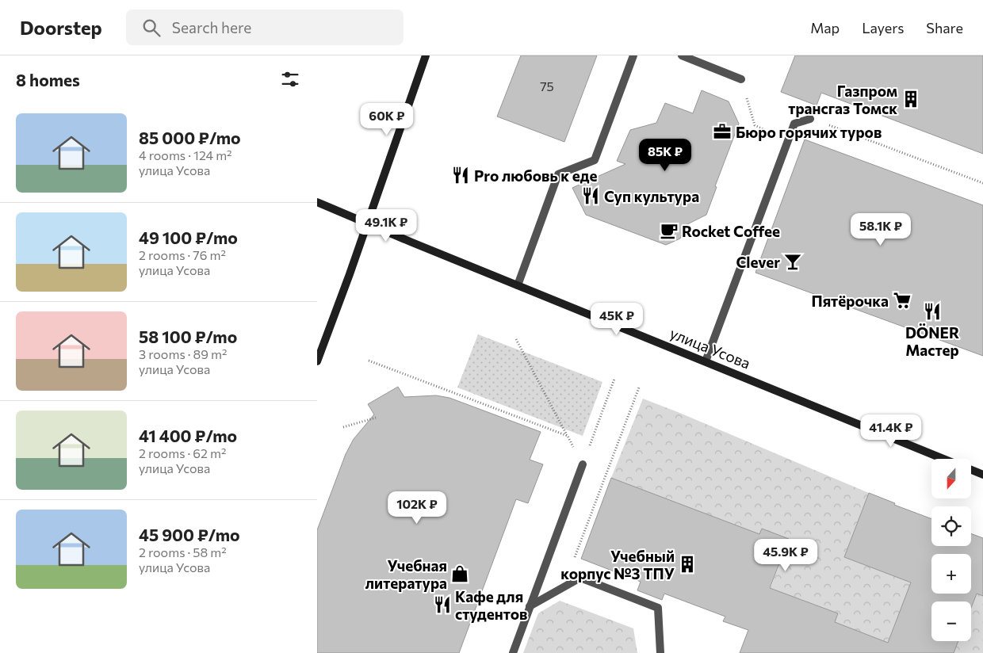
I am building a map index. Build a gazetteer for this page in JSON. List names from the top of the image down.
{
  "streets": {
    "main road": ["улица Усова"]
  },
  "places": {
    "building": ["Газпром трансгаз Томск", "Учебный корпус №3 ТПУ"],
    "office": ["Бюро горячих туров"],
    "restaurant": [
      "Pro любовь к еде",
      "Суп культура",
      "DÖNER Мастер",
      "Кафе для студентов"
    ],
    "cafe": ["Rocket Coffee"],
    "bar": ["Clever"],
    "supermarket": ["Пятёрочка"],
    "shop": ["Учебная литература"]
  },
  "house_numbers": ["75"],
  "north": "bottom",
  "page": {
    "header": "Doorstep",
    "search": "Search here",
    "nav": ["Map", "Layers", "Share"],
    "heading": "8 homes",
    "list": [
      {
        "name": "85 000 ₽/mo",
        "note": "4 rooms · 124 m² · улица Усова"
      },
      {
        "name": "49 100 ₽/mo",
        "note": "2 rooms · 76 m² · улица Усова"
      },
      {
        "name": "58 100 ₽/mo",
        "note": "3 rooms · 89 m² · улица Усова"
      },
      {
        "name": "41 400 ₽/mo",
        "note": "2 rooms · 62 m² · улица Усова"
      },
      {
        "name": "45 900 ₽/mo",
        "note": "2 rooms · 58 m² · улица Усова"
      }
    ],
    "price": [
      "60K ₽",
      "85K ₽",
      "49.1K ₽",
      "58.1K ₽",
      "45K ₽",
      "41.4K ₽",
      "102K ₽",
      "45.9K ₽"
    ],
    "map_buttons": ["+", "−"]
  }
}
